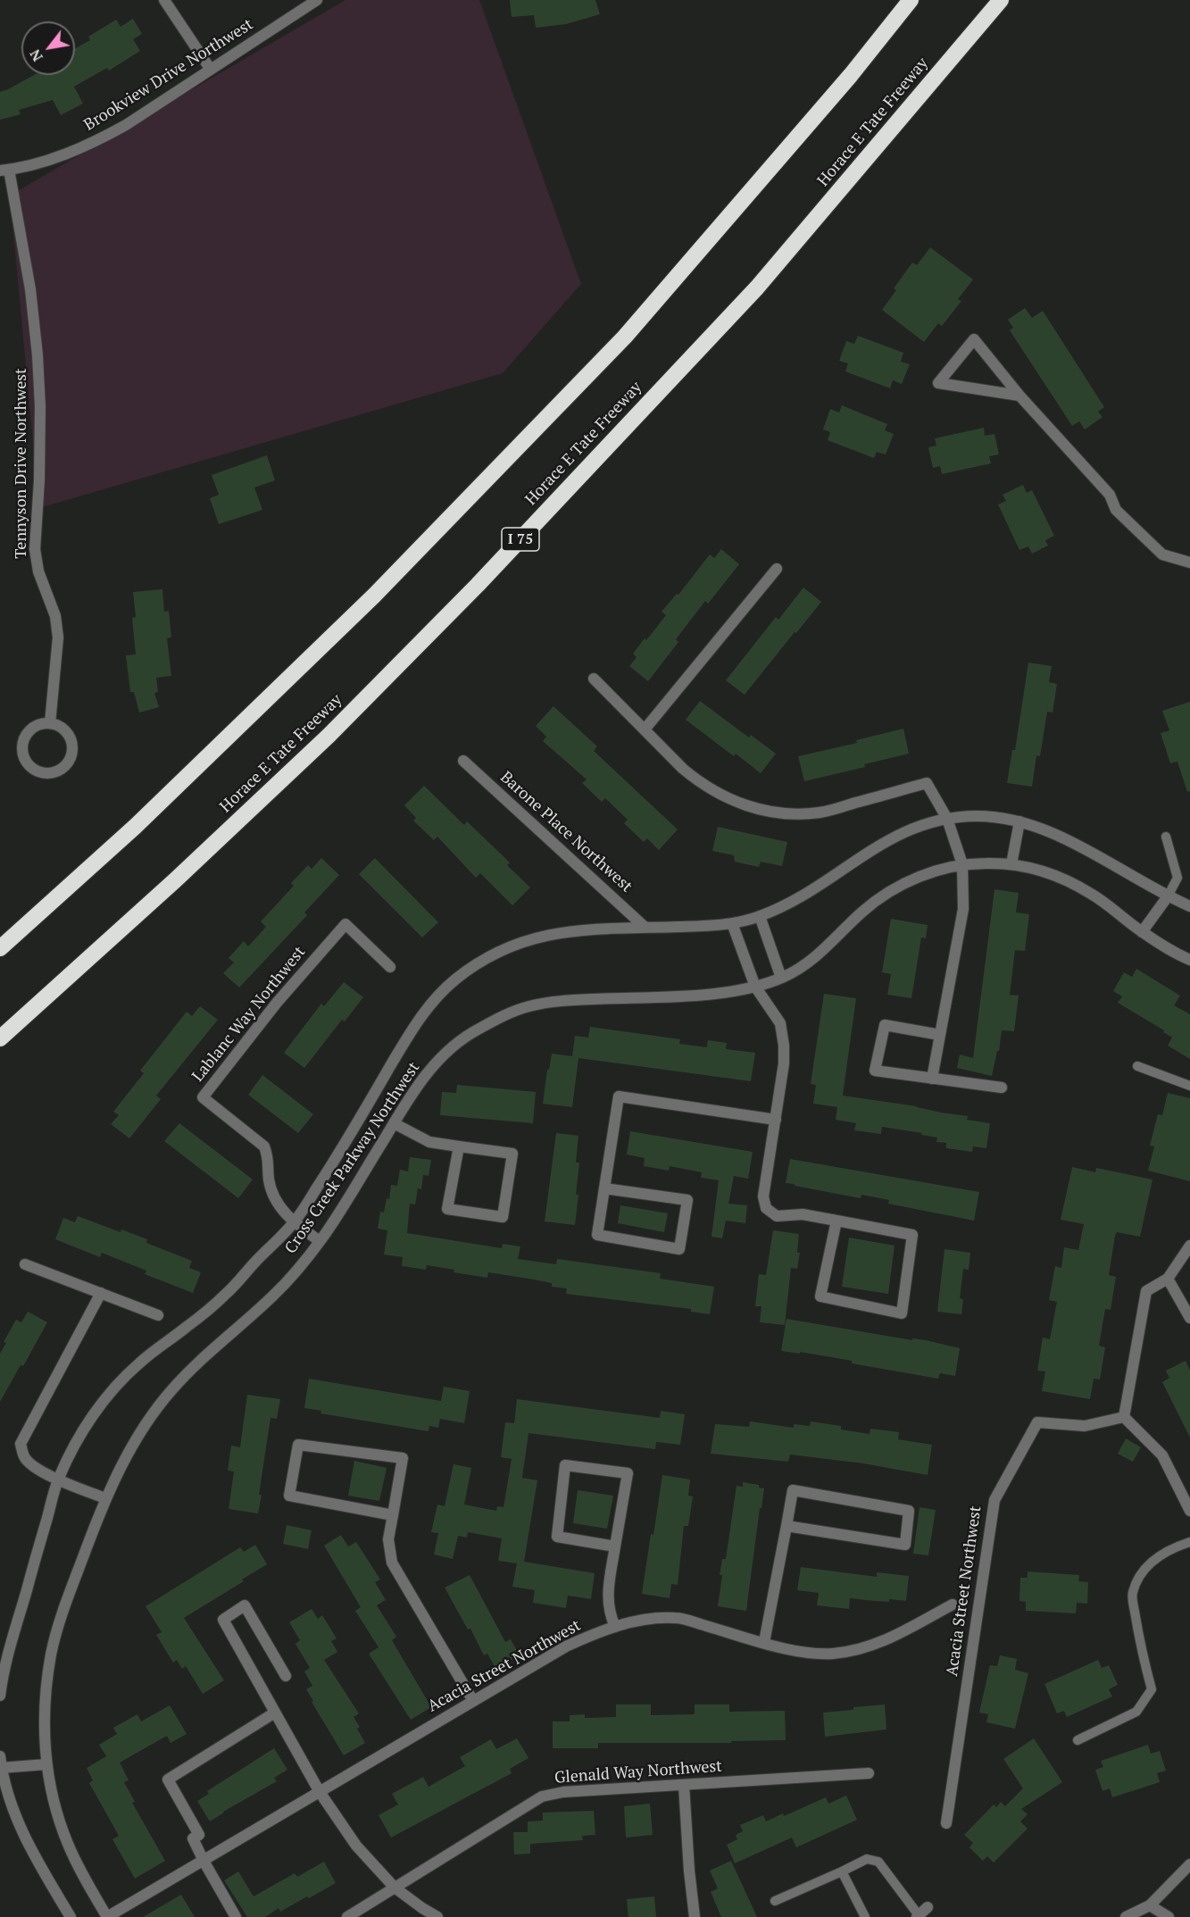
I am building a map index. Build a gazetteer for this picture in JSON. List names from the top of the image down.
{
  "streets": {
    "highway": ["Horace E Tate Freeway", "I 75"],
    "street": [
      "Brookview Drive Northwest",
      "Tennyson Drive Northwest",
      "Barone Place Northwest",
      "Lablanc Way Northwest",
      "Cross Creek Parkway Northwest",
      "Acacia Street Northwest",
      "Glenald Way Northwest"
    ]
  },
  "crossings": [
    ["Brookview Drive Northwest", "Tennyson Drive Northwest"],
    ["Barone Place Northwest", "Cross Creek Parkway Northwest"],
    ["Lablanc Way Northwest", "Cross Creek Parkway Northwest"],
    ["Cross Creek Parkway Northwest", "Acacia Street Northwest"]
  ],
  "north": "bottom left"
}
